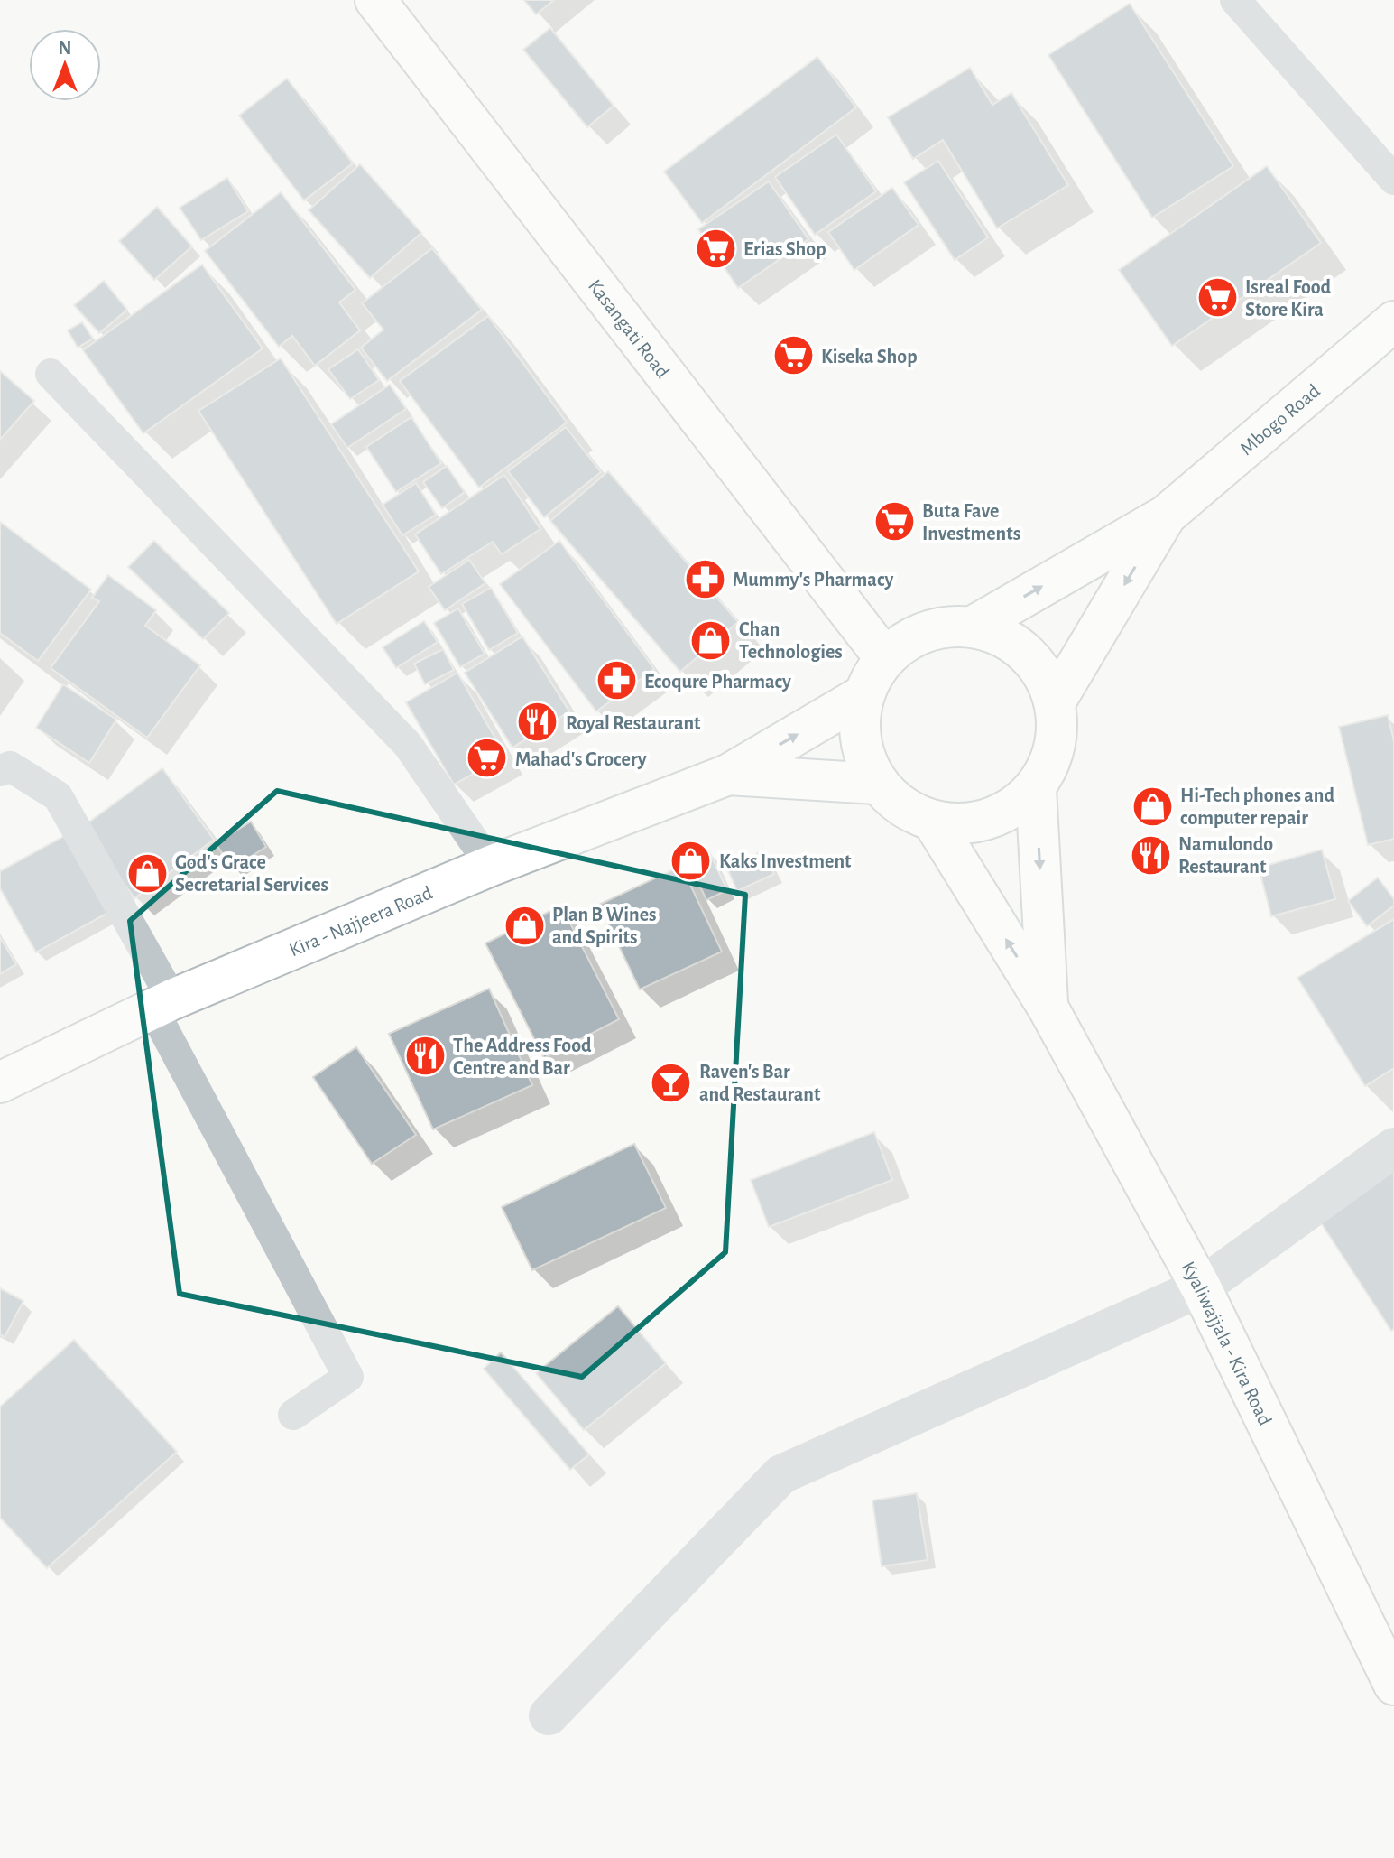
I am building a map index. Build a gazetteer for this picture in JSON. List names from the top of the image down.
{
  "streets": {
    "main road": [
      "Kasangati Road",
      "Mbogo Road",
      "Kira - Najjeera Road",
      "Kyaliwajjala - Kira Road"
    ]
  },
  "crossings": [
    ["Kasangati Road", "Mbogo Road"],
    ["Kasangati Road", "Kira - Najjeera Road"],
    ["Kasangati Road", "Kyaliwajjala - Kira Road"],
    ["Mbogo Road", "Kira - Najjeera Road"],
    ["Mbogo Road", "Kyaliwajjala - Kira Road"],
    ["Kira - Najjeera Road", "Kyaliwajjala - Kira Road"]
  ],
  "places": {
    "supermarket": [
      "Erias Shop",
      "Isreal Food Store Kira",
      "Kiseka Shop",
      "Buta Fave Investments",
      "Mahad's Grocery"
    ],
    "pharmacy": ["Mummy's Pharmacy", "Ecoqure Pharmacy"],
    "shop": [
      "Chan Technologies",
      "Hi-Tech phones and computer repair",
      "Kaks Investment",
      "God's Grace Secretarial Services",
      "Plan B Wines and Spirits"
    ],
    "restaurant": ["Royal Restaurant", "Namulondo Restaurant", "The Address Food Centre and Bar"],
    "bar": ["Raven's Bar and Restaurant"]
  },
  "north": "top"
}
